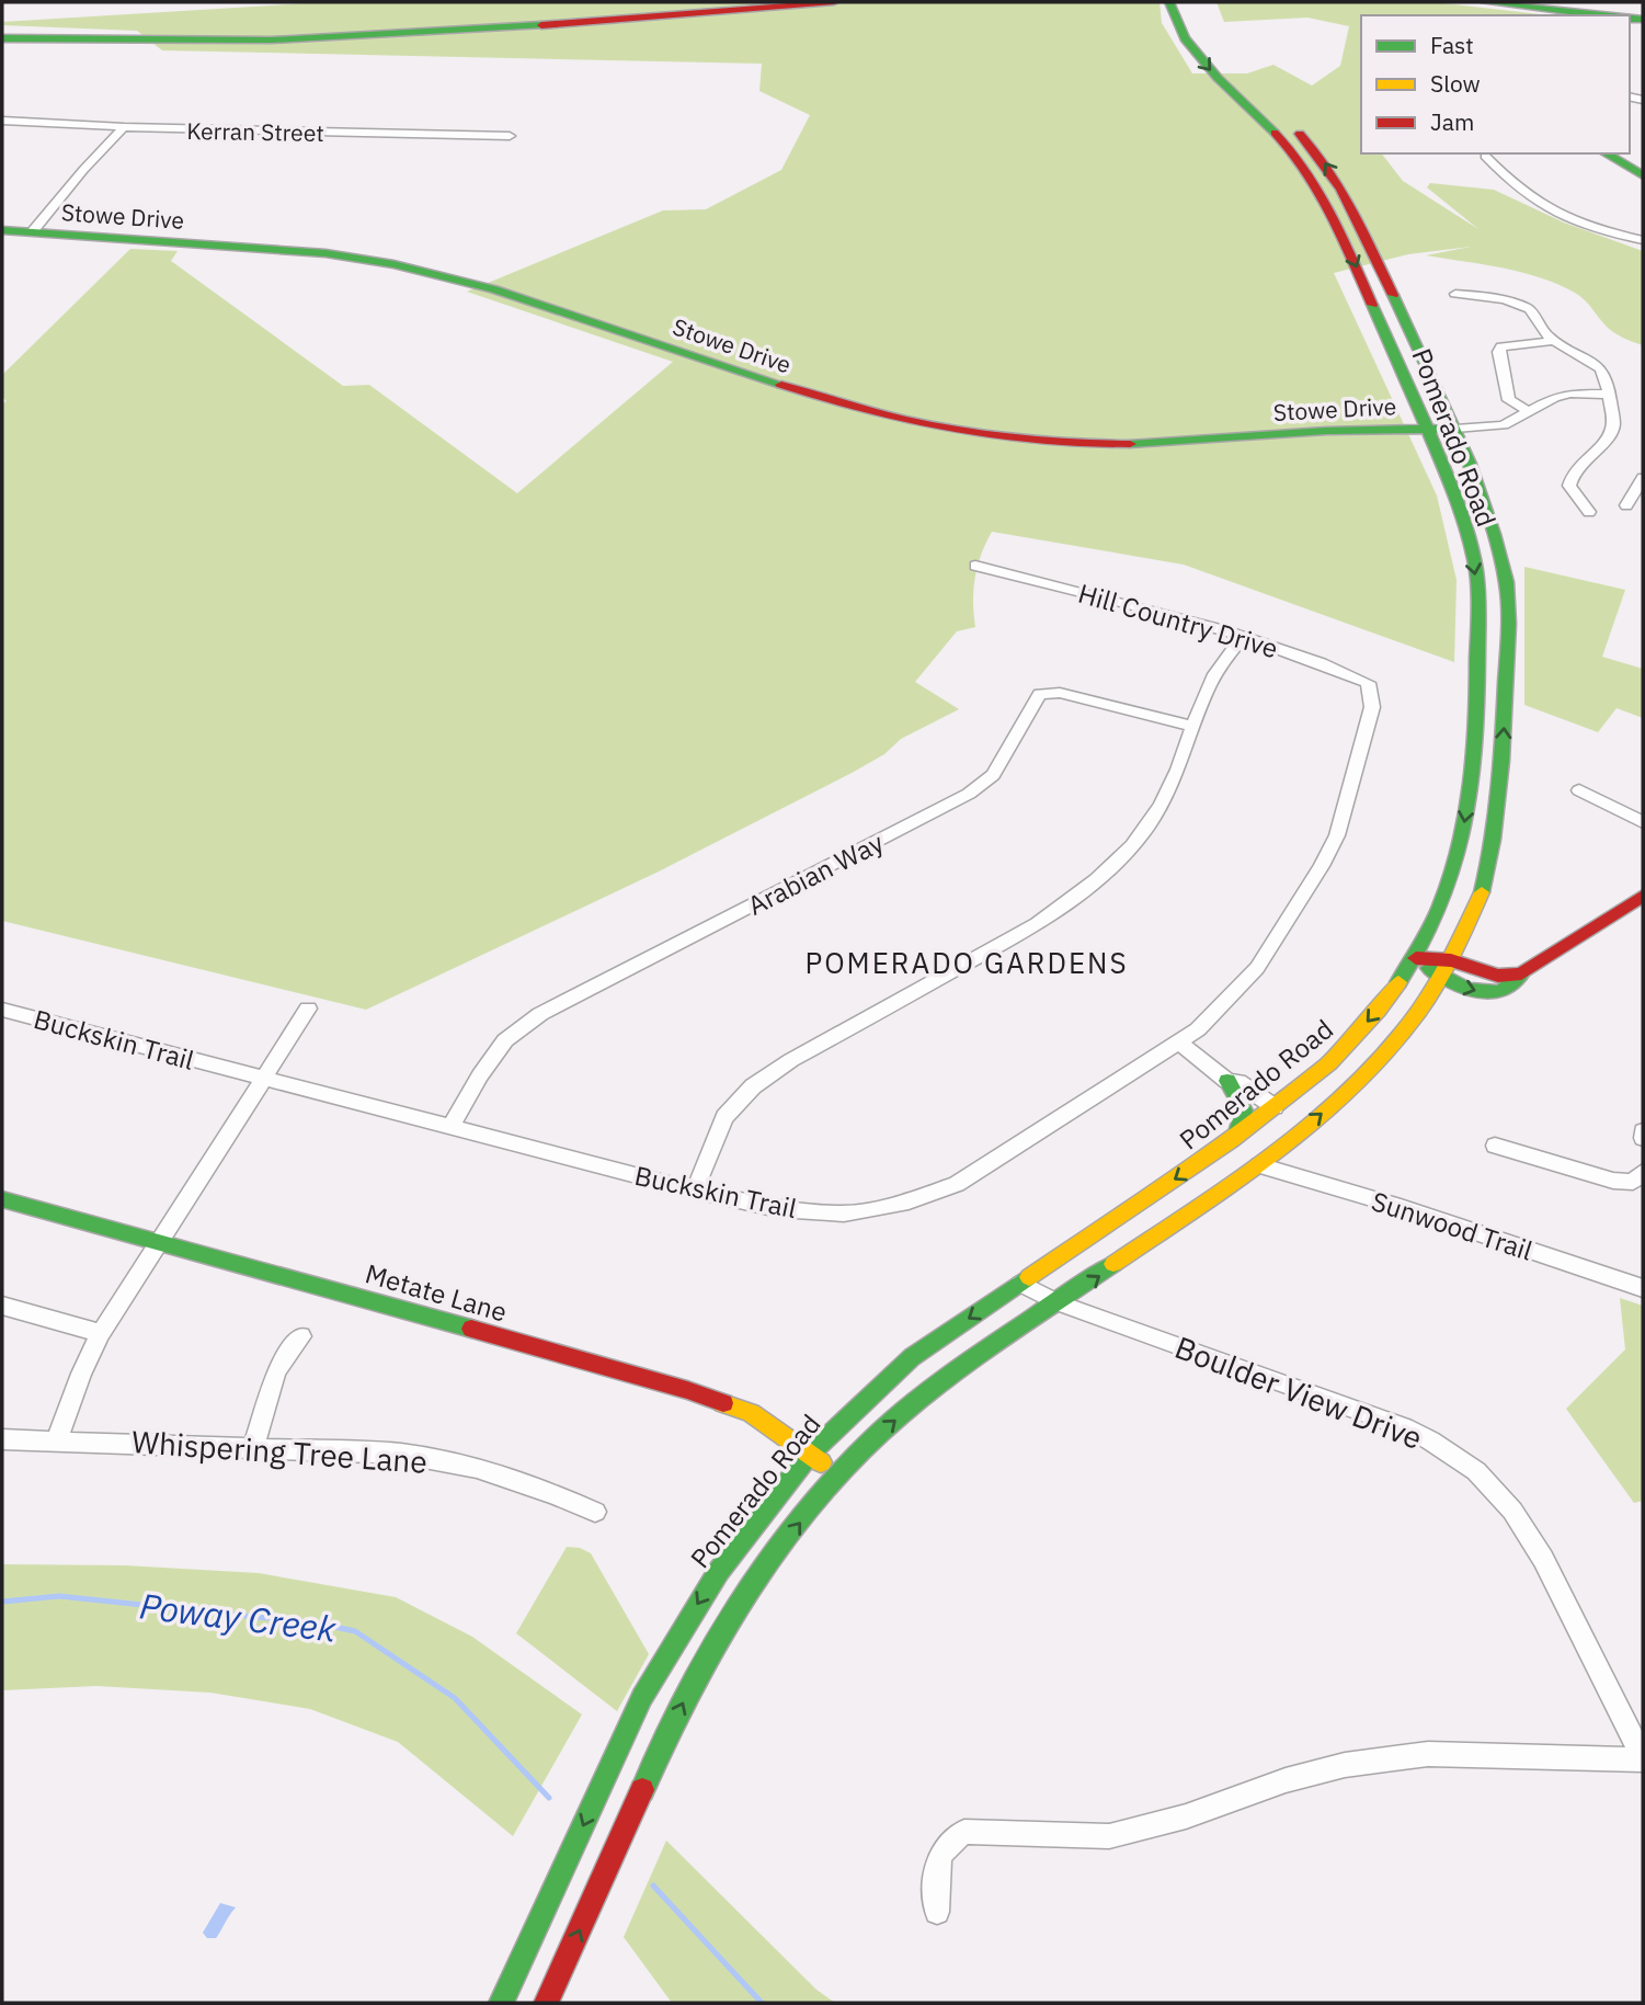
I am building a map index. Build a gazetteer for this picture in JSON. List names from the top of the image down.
{
  "streets": {
    "main road": ["Stowe Drive", "Pomerado Road", "Metate Lane"],
    "street": [
      "Kerran Street",
      "Hill Country Drive",
      "Arabian Way",
      "Buckskin Trail",
      "Sunwood Trail",
      "Boulder View Drive",
      "Whispering Tree Lane"
    ]
  },
  "crossings": [
    ["Stowe Drive", "Pomerado Road"],
    ["Pomerado Road", "Sunwood Trail"],
    ["Pomerado Road", "Metate Lane"],
    ["Pomerado Road", "Boulder View Drive"],
    ["Hill Country Drive", "Buckskin Trail"],
    ["Arabian Way", "Buckskin Trail"]
  ],
  "districts": ["POMERADO GARDENS"],
  "water": ["Poway Creek"],
  "legend": ["Fast", "Slow", "Jam"]
}
